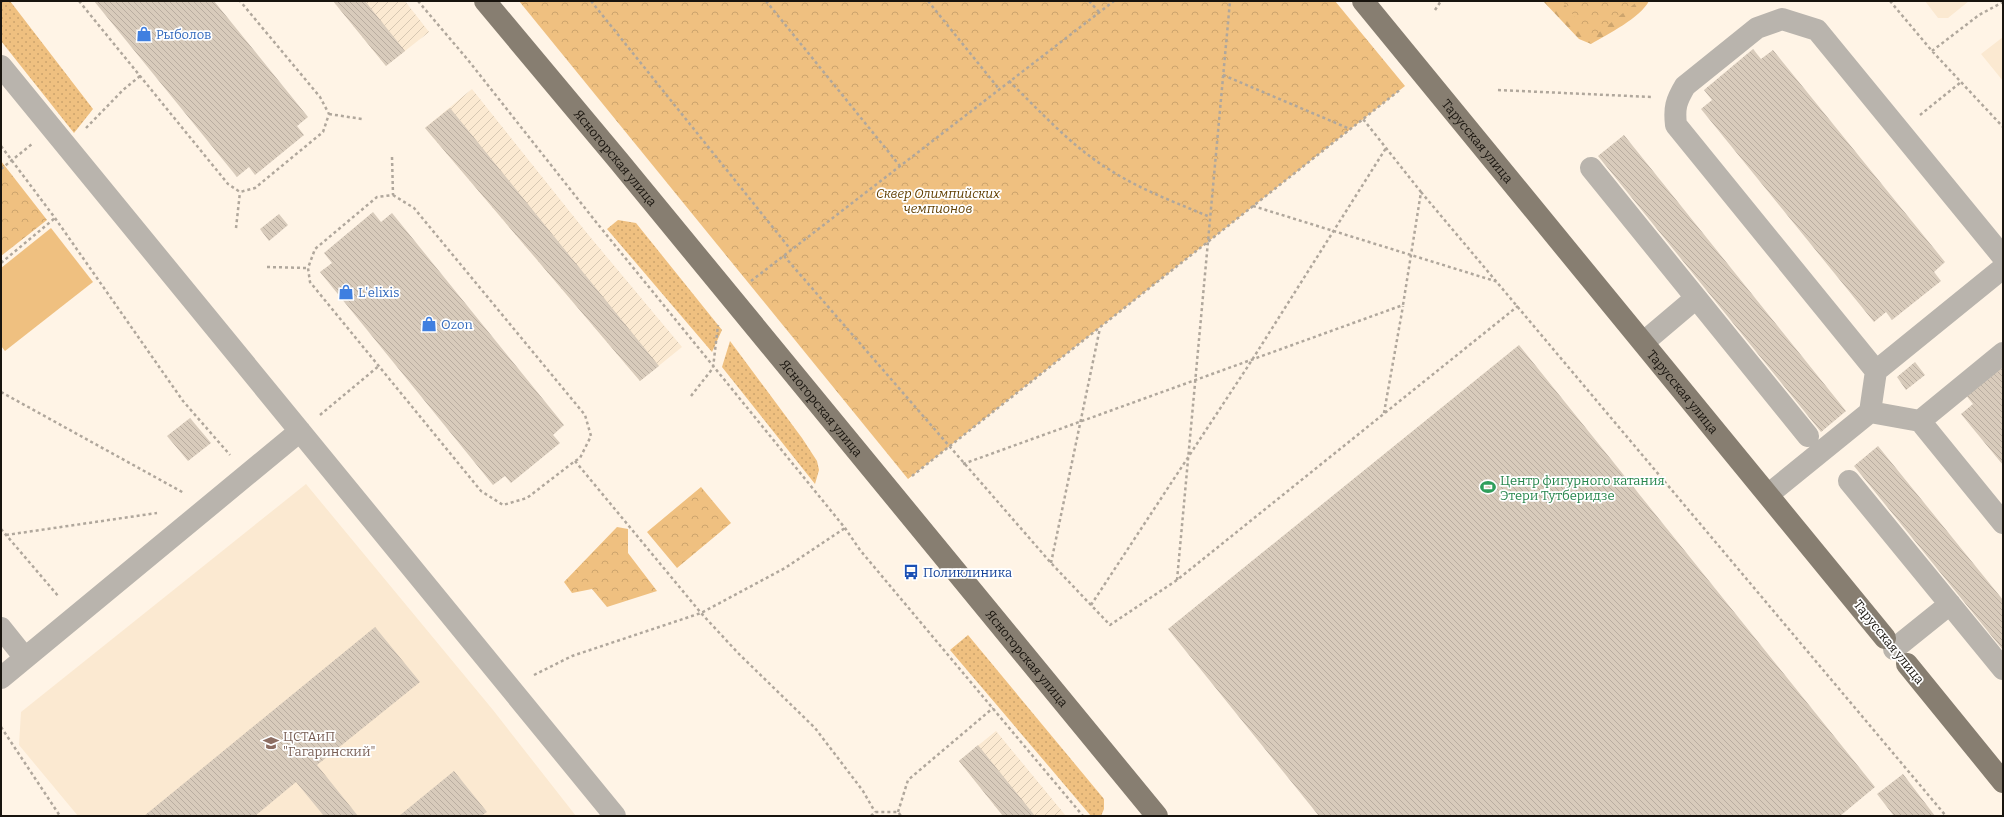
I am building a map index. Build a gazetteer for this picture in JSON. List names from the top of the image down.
{
  "streets": {
    "main road": ["Тарусская улица", "Ясногорская улица"]
  },
  "parks": ["Сквер Олимпийских чемпионов"],
  "places": {
    "shop": ["Рыболов", "L'elixis", "Ozon"],
    "sports": ["Центр фигурного катания Этери Тутберидзе"],
    "bus stop": ["Поликлиника"],
    "school or university": ["ЦСТАиП \"Гагаринский\""]
  }
}
